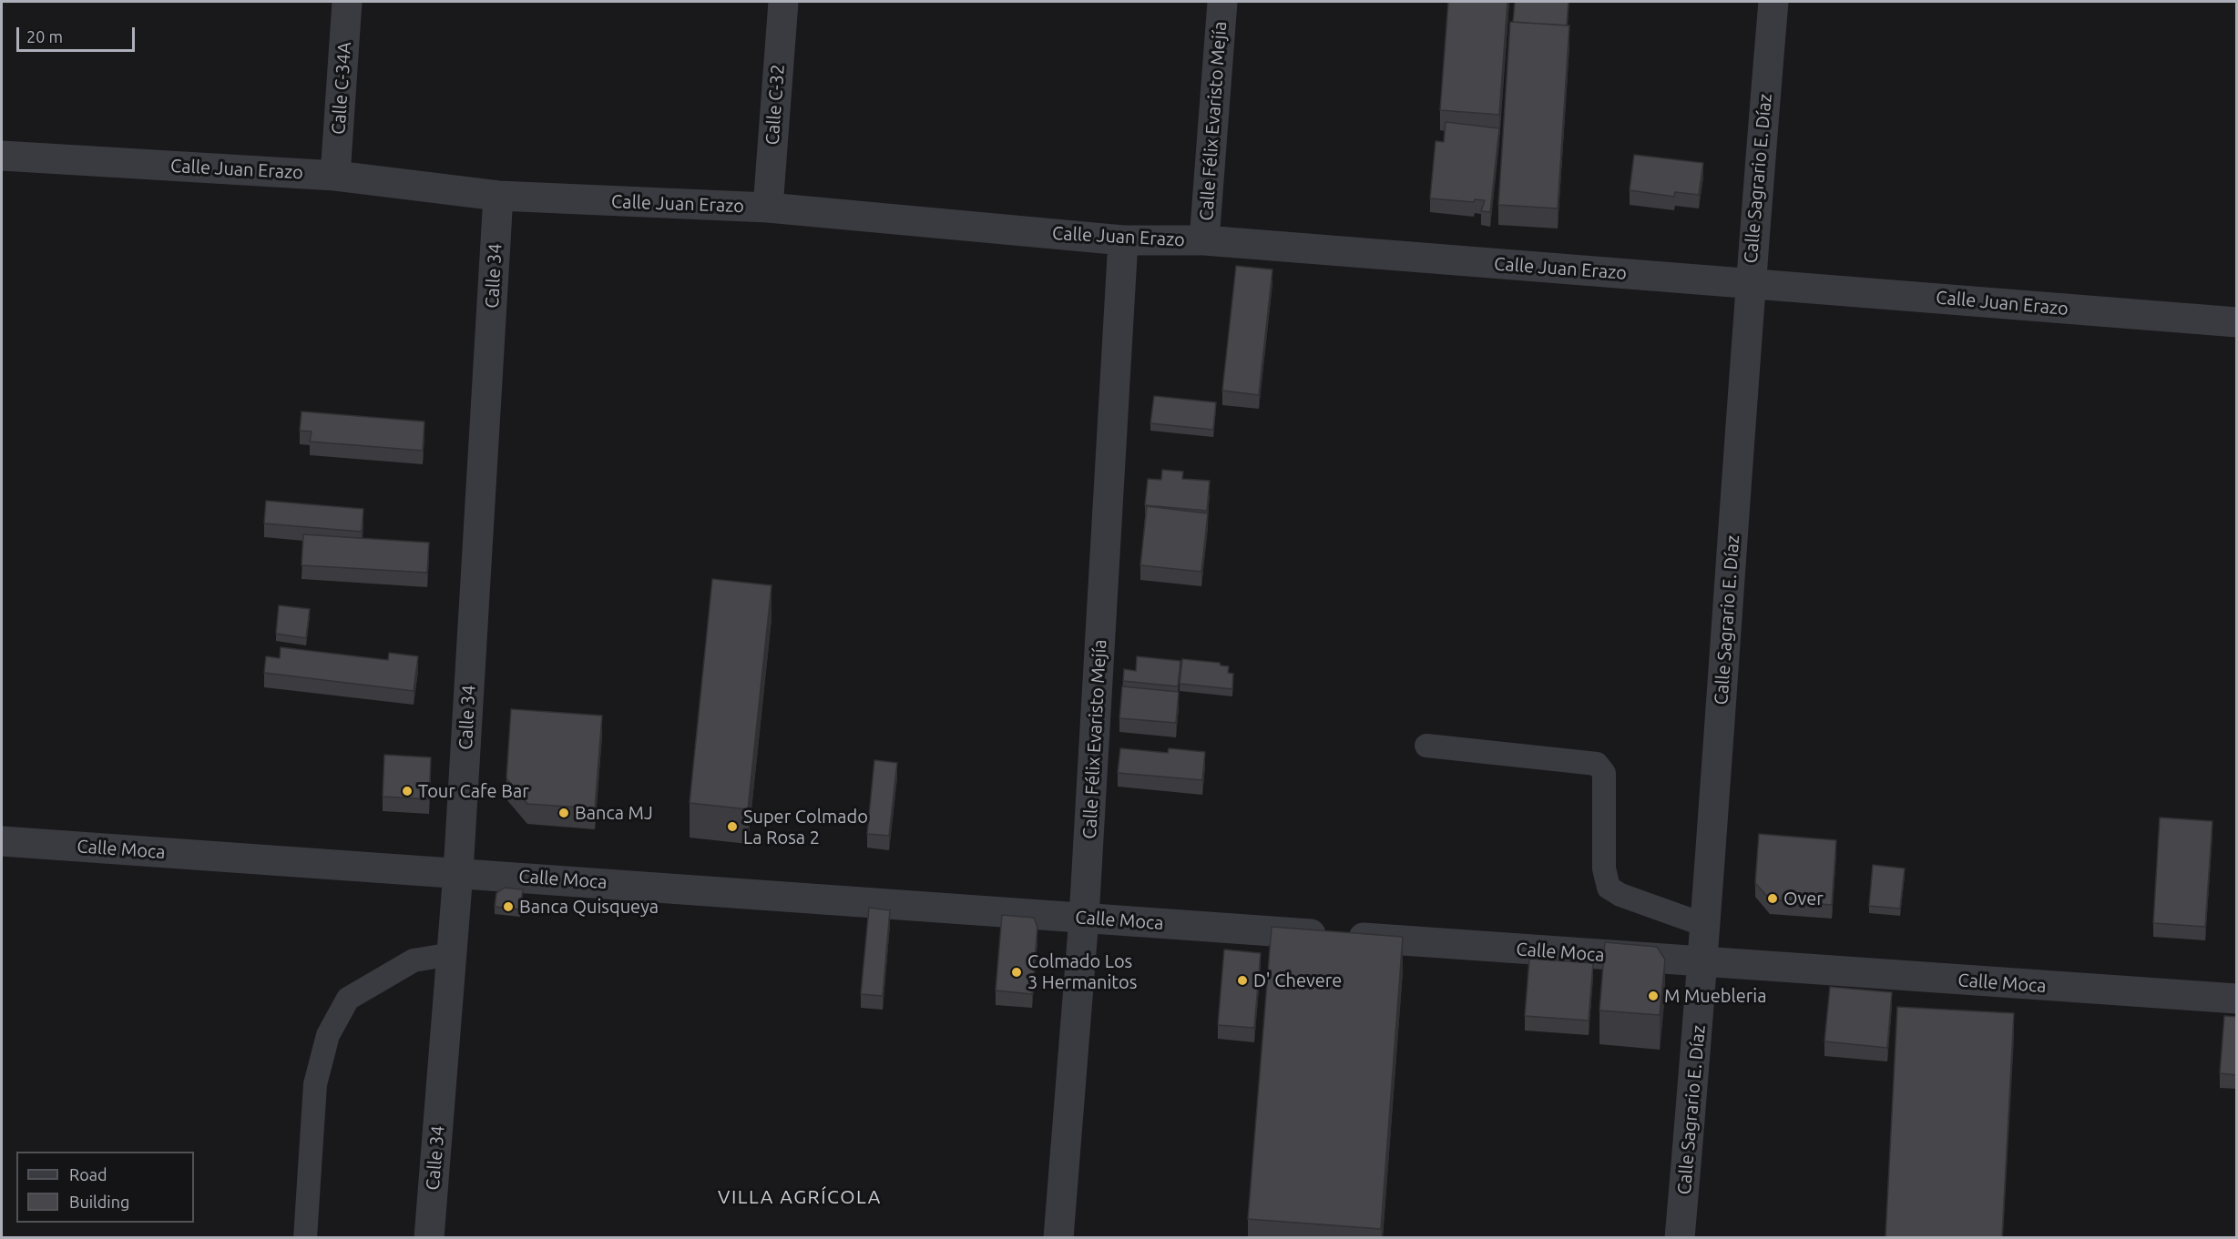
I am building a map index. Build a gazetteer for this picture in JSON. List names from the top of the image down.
{
  "streets": {
    "street": [
      "Calle C-34A",
      "Calle C-32",
      "Calle Félix Evaristo Mejía",
      "Calle Juan Erazo",
      "Calle Sagrario E. Díaz",
      "Calle 34",
      "Calle Moca"
    ]
  },
  "crossings": [
    ["Calle C-34A", "Calle Juan Erazo"],
    ["Calle C-32", "Calle Juan Erazo"],
    ["Calle Félix Evaristo Mejía", "Calle Juan Erazo"],
    ["Calle Félix Evaristo Mejía", "Calle Moca"],
    ["Calle Juan Erazo", "Calle Sagrario E. Díaz"],
    ["Calle Juan Erazo", "Calle 34"],
    ["Calle Sagrario E. Díaz", "Calle Moca"],
    ["Calle 34", "Calle Moca"]
  ],
  "districts": ["VILLA AGRÍCOLA"],
  "places": [
    "Tour Cafe Bar",
    "Banca MJ",
    "Super Colmado La Rosa 2",
    "Over",
    "Banca Quisqueya",
    "Colmado Los 3 Hermanitos",
    "D' Chevere",
    "M Muebleria"
  ],
  "legend": ["Road", "Building"],
  "scale_bar": "20 m"
}
